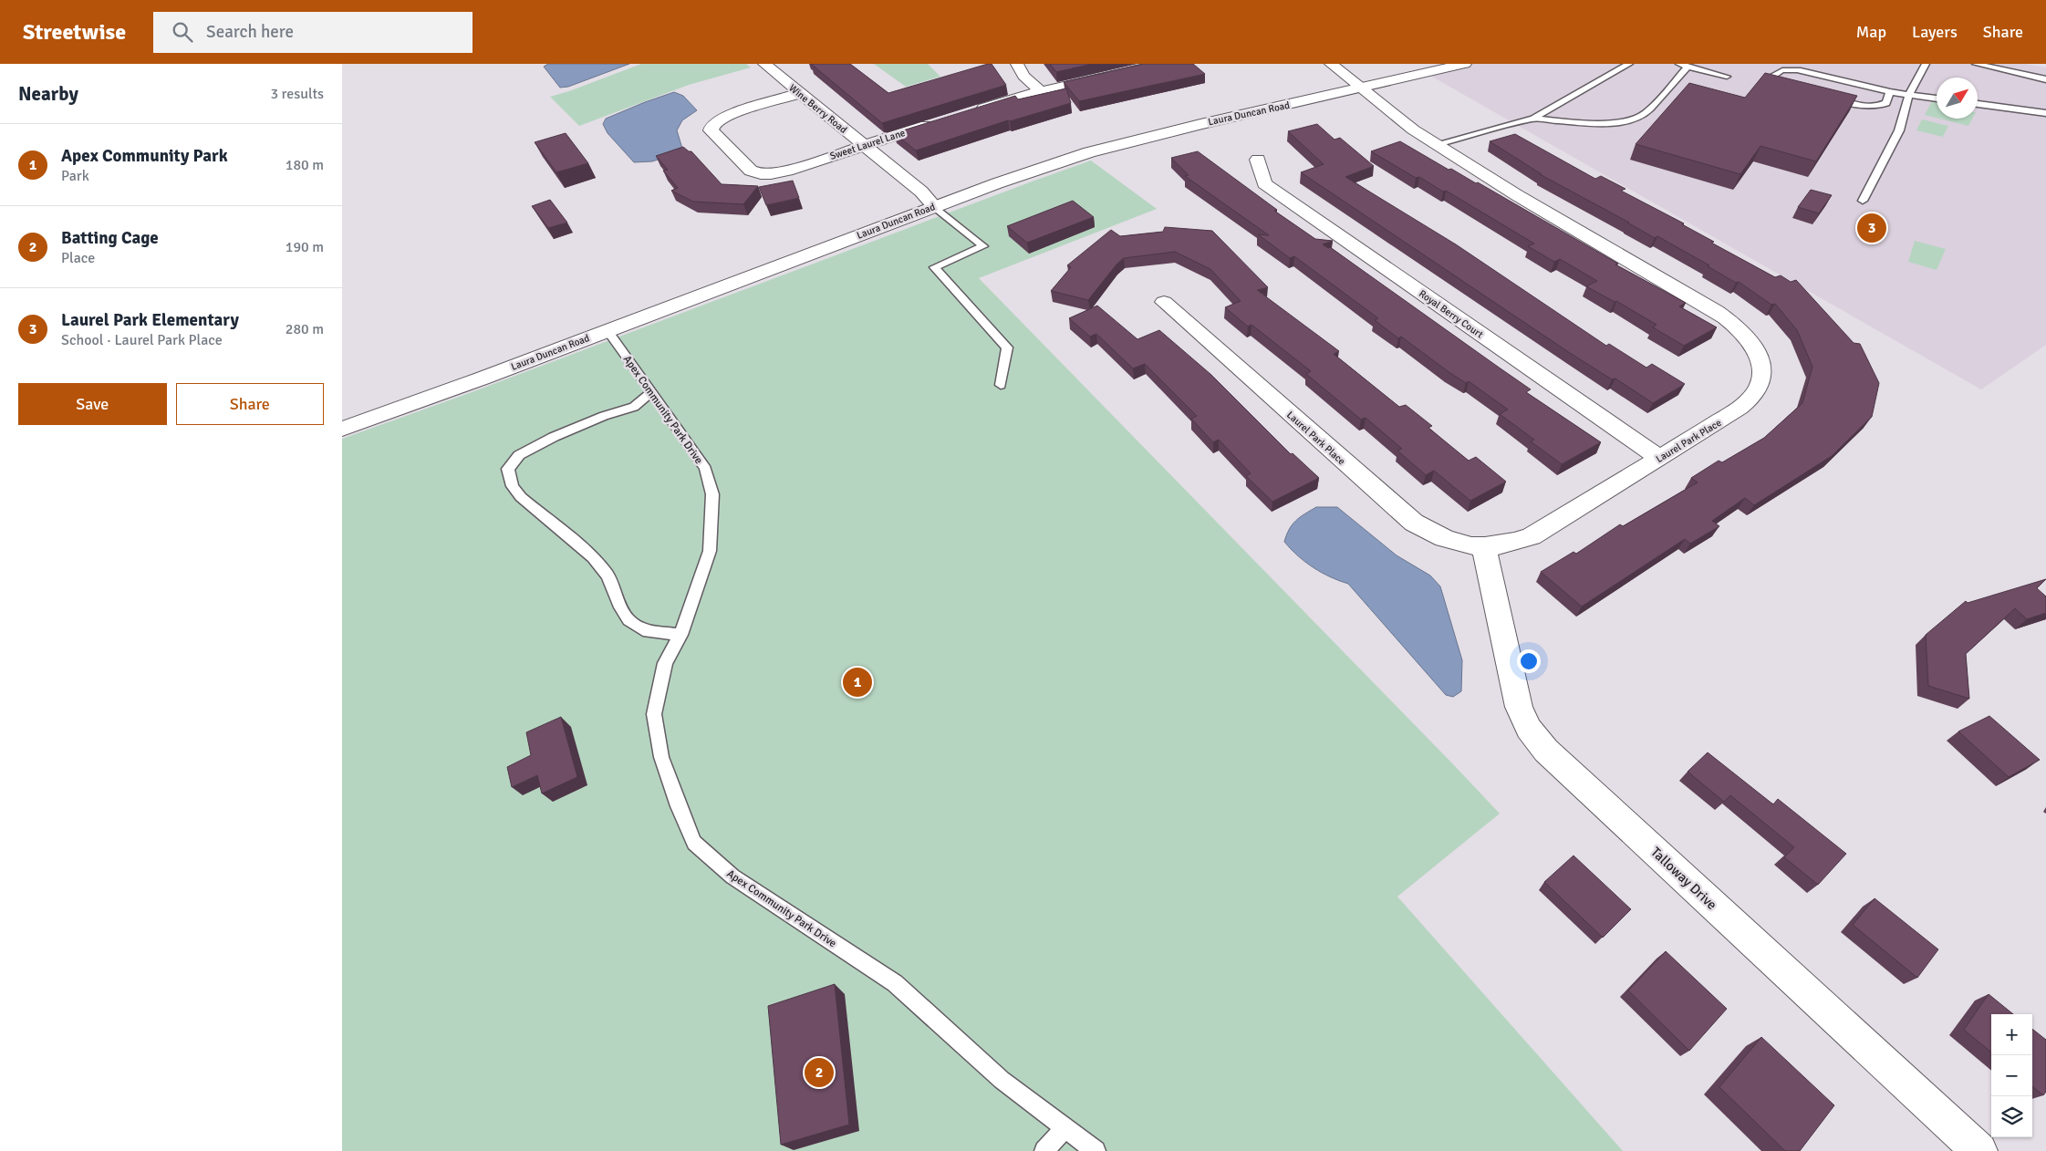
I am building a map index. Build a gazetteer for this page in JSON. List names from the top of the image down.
{
  "streets": {
    "street": [
      "Wine Berry Road",
      "Laura Duncan Road",
      "Sweet Laurel Lane",
      "Royal Berry Court",
      "Laurel Park Place",
      "Talloway Drive"
    ],
    "lane": ["Apex Community Park Drive"]
  },
  "crossings": [
    ["Wine Berry Road", "Laura Duncan Road"],
    ["Wine Berry Road", "Sweet Laurel Lane"],
    ["Laura Duncan Road", "Apex Community Park Drive"],
    ["Laura Duncan Road", "Laurel Park Place"],
    ["Royal Berry Court", "Laurel Park Place"],
    ["Laurel Park Place", "Talloway Drive"]
  ],
  "north": "top right",
  "page": {
    "header": "Streetwise",
    "search": "Search here",
    "nav": ["Map", "Layers", "Share"],
    "heading": ["Nearby", "3 results"],
    "list": [
      {
        "mark": "1",
        "name": "Apex Community Park",
        "note": "Park",
        "value": "180 m"
      },
      {
        "mark": "2",
        "name": "Batting Cage",
        "note": "Place",
        "value": "190 m"
      },
      {
        "mark": "3",
        "name": "Laurel Park Elementary",
        "note": "School · Laurel Park Place",
        "value": "280 m"
      }
    ],
    "pins": ["3", "1", "2"],
    "buttons": ["Save", "Share"],
    "map_buttons": ["+", "−"]
  }
}
